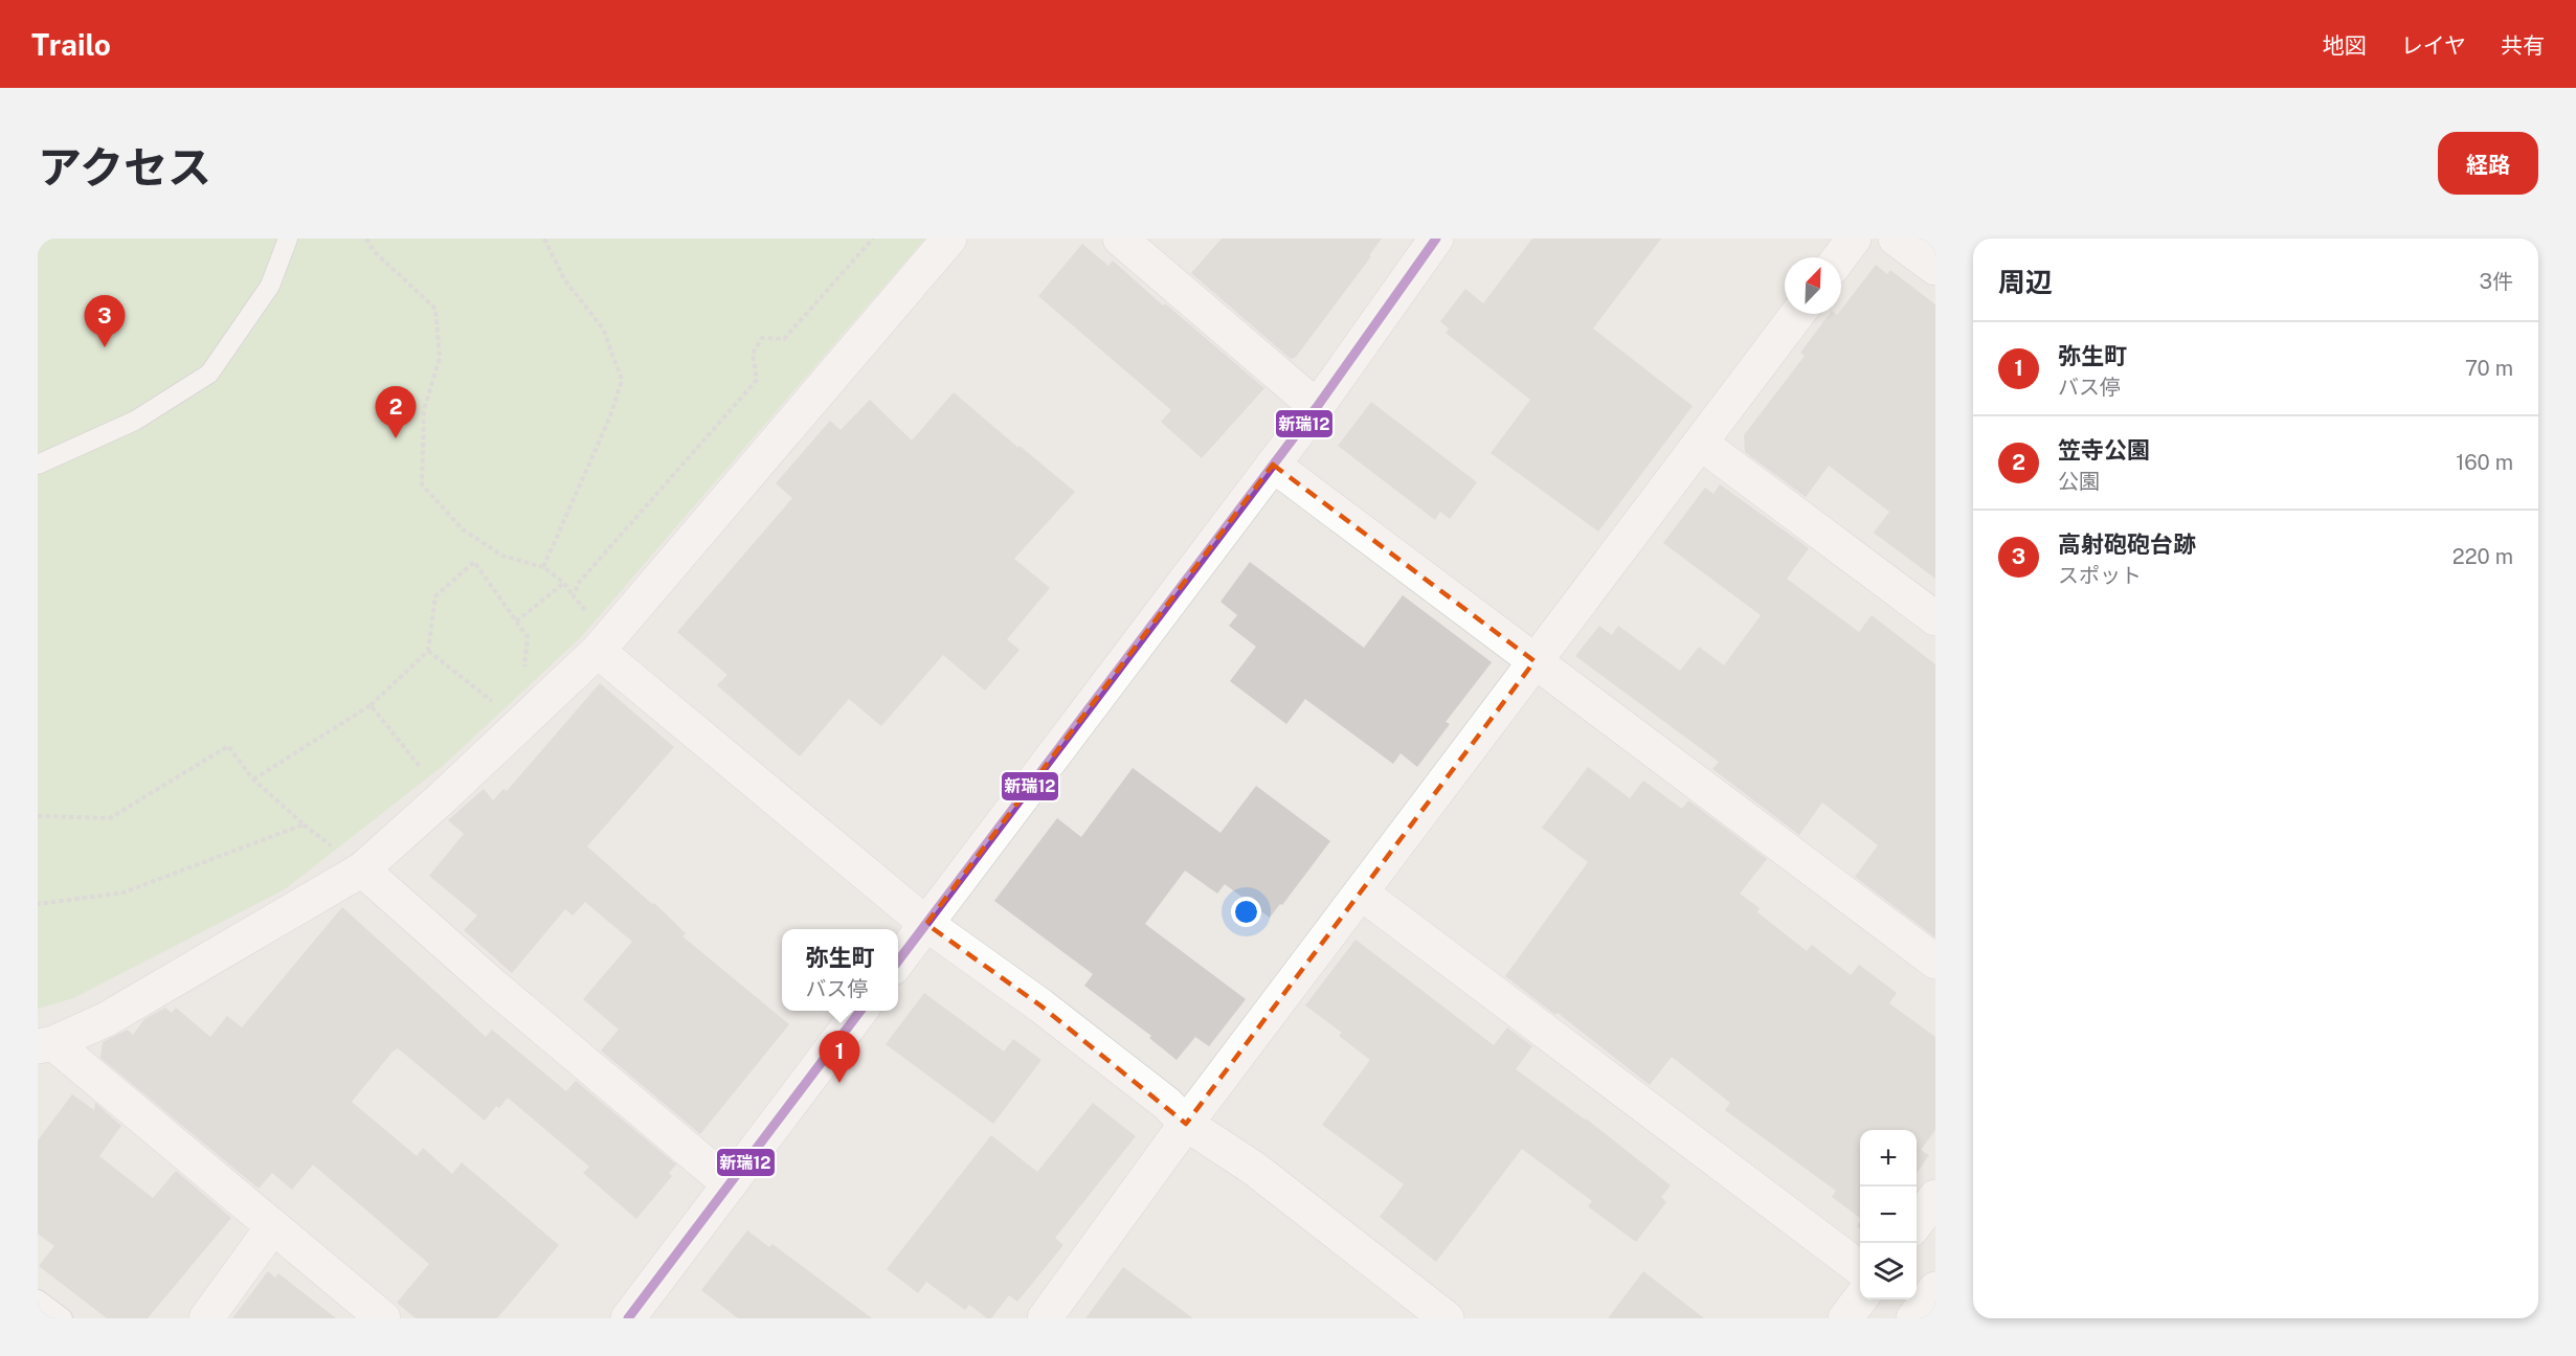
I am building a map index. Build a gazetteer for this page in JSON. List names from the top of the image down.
{
  "lines": ["transit line 新瑞12"],
  "north": "top right",
  "page": {
    "header": "Trailo",
    "nav": ["地図", "レイヤ", "共有"],
    "title": "アクセス",
    "buttons": "経路",
    "heading": ["周辺", "3件"],
    "pins": ["3", "2", "1"],
    "list": [
      {
        "mark": "1",
        "name": "弥生町",
        "note": "バス停",
        "value": "70 m"
      },
      {
        "mark": "2",
        "name": "笠寺公園",
        "note": "公園",
        "value": "160 m"
      },
      {
        "mark": "3",
        "name": "高射砲砲台跡",
        "note": "スポット",
        "value": "220 m"
      }
    ],
    "popup": ["弥生町", "バス停"],
    "map_buttons": ["+", "−"]
  }
}
